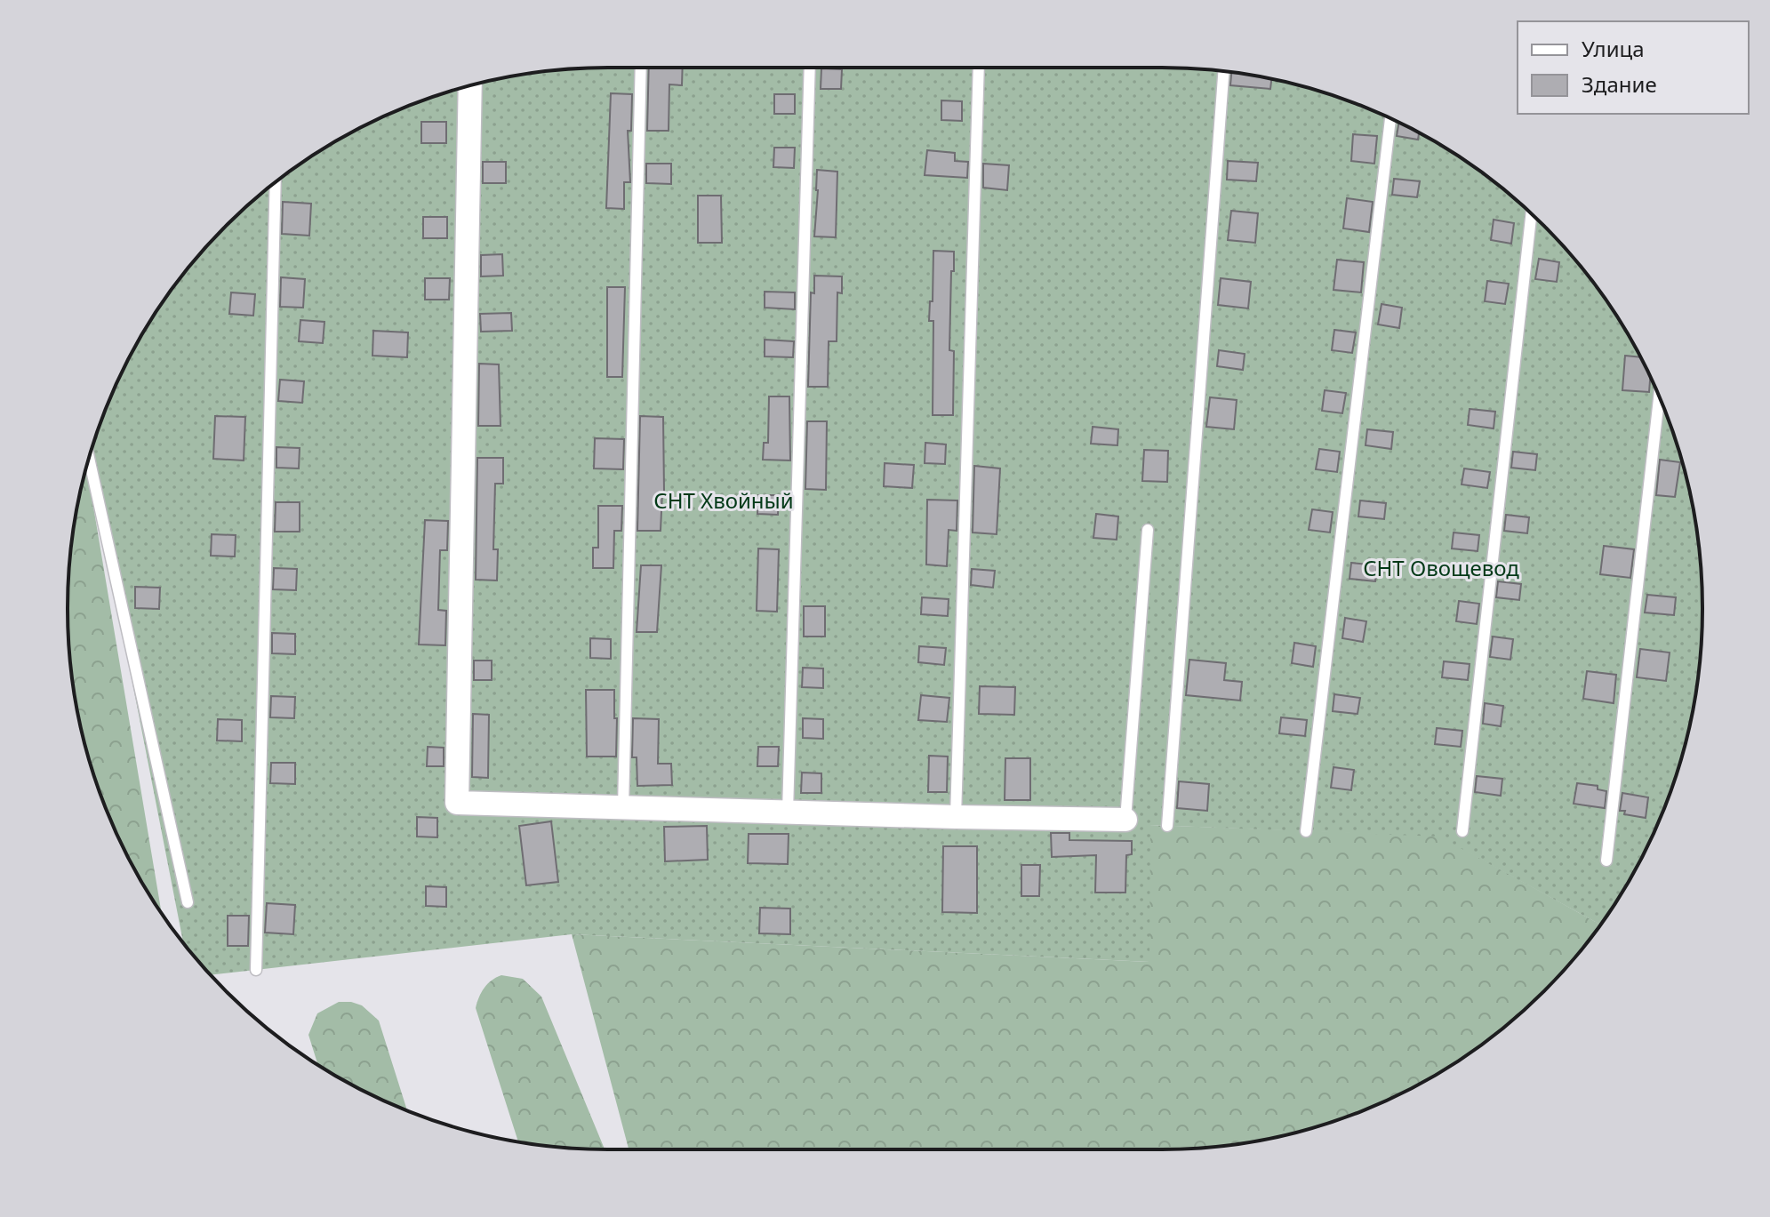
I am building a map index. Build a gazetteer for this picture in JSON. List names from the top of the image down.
{
  "parks": ["СНТ Хвойный", "СНТ Овощевод"],
  "legend": ["Улица", "Здание"]
}
